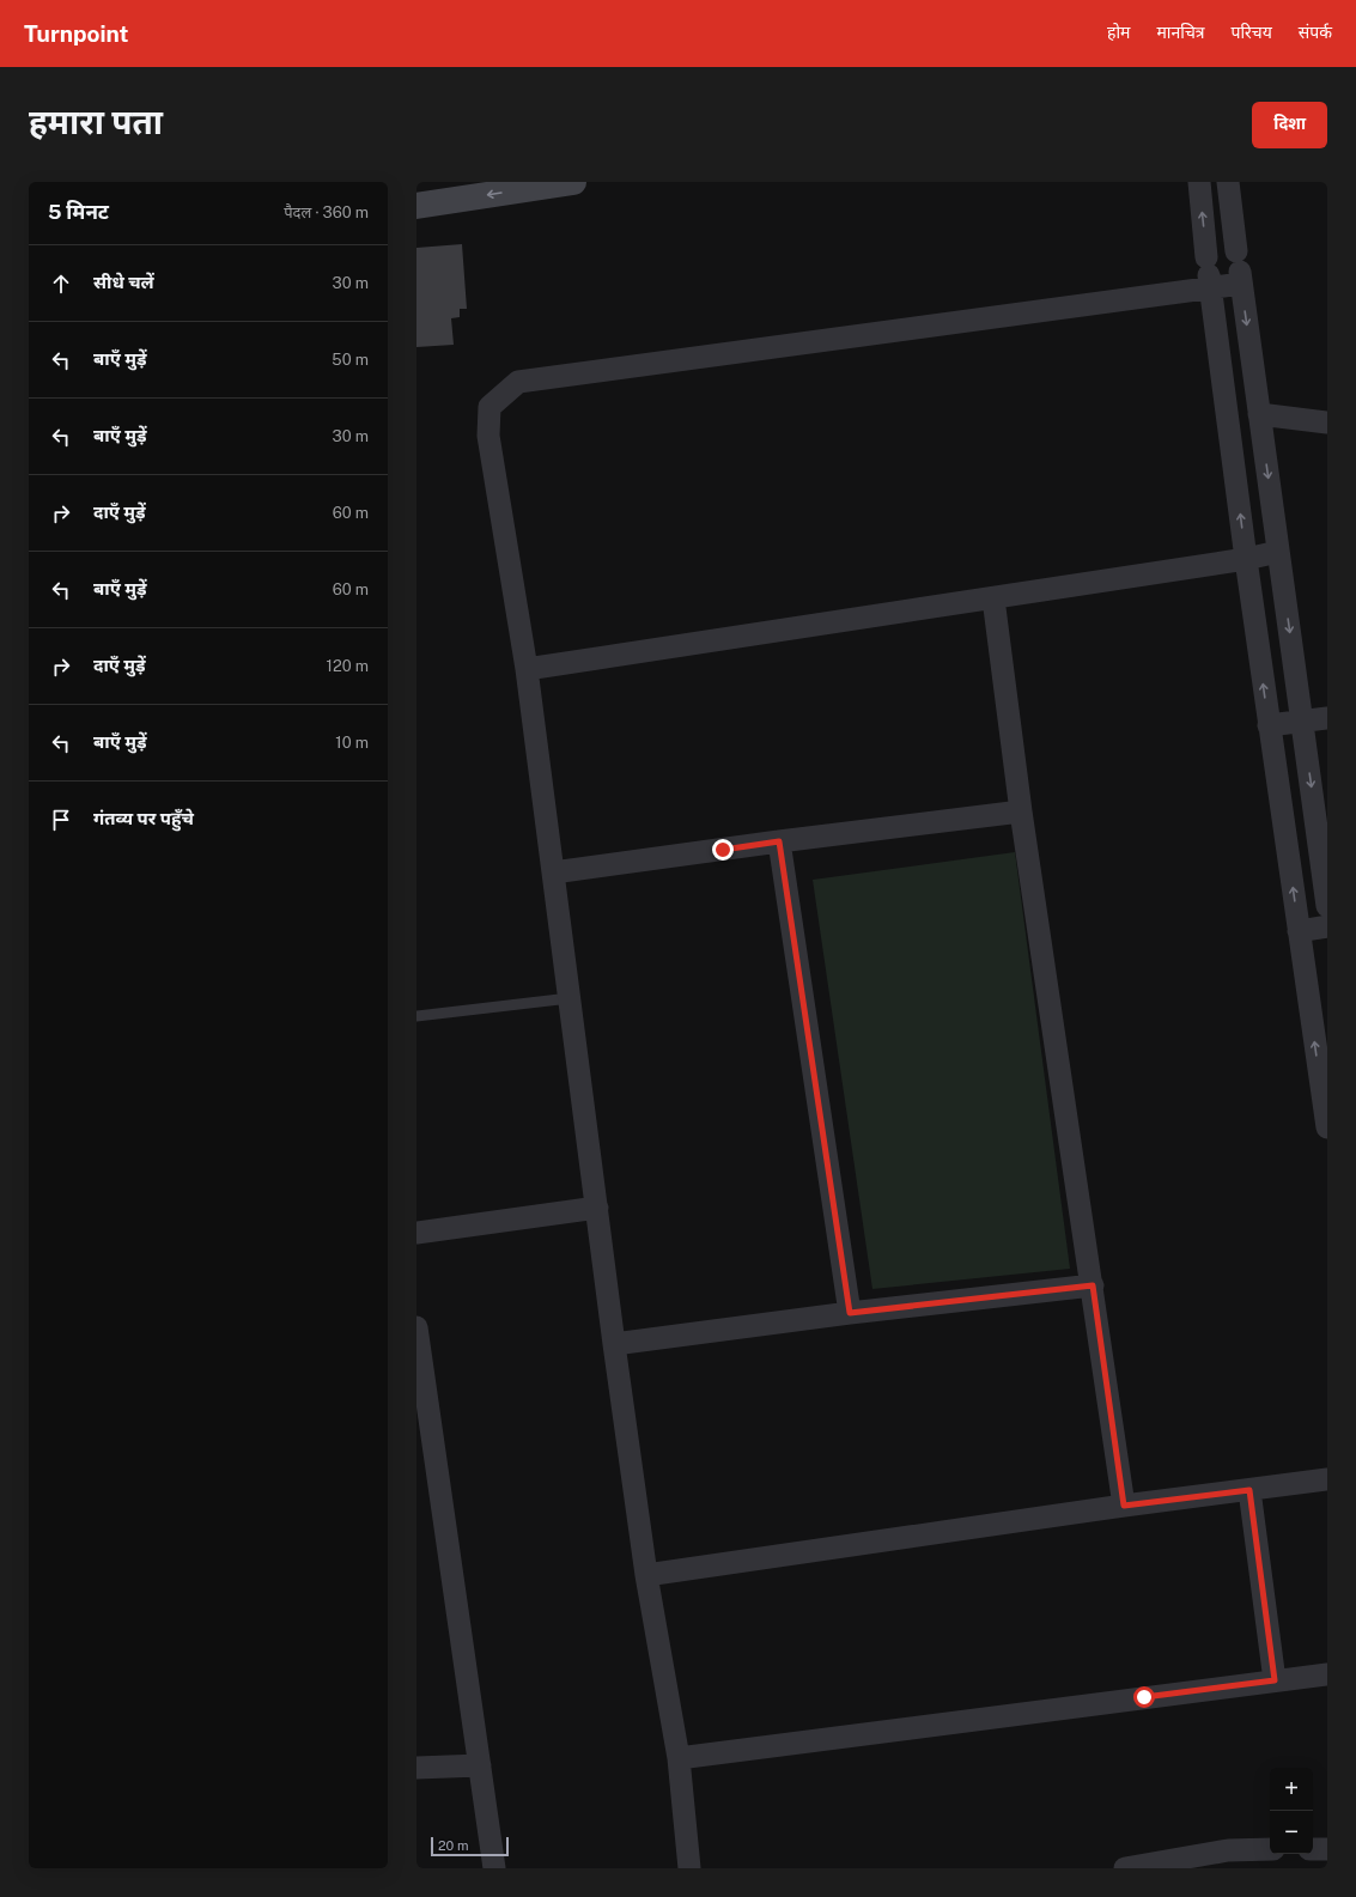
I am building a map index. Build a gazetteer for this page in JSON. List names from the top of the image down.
{
  "scale_bar": "20 m",
  "page": {
    "header": "Turnpoint",
    "nav": [
      "होम",
      "मानचित्र",
      "परिचय",
      "संपर्क"
    ],
    "title": "हमारा पता",
    "buttons": "दिशा",
    "heading": ["5 मिनट", "पैदल · 360 m"],
    "list": [
      ["सीधे चलें", "30 m"],
      ["बाएँ मुड़ें", "50 m"],
      ["बाएँ मुड़ें", "30 m"],
      ["दाएँ मुड़ें", "60 m"],
      ["बाएँ मुड़ें", "60 m"],
      ["दाएँ मुड़ें", "120 m"],
      ["बाएँ मुड़ें", "10 m"],
      "गंतव्य पर पहुँचे"
    ],
    "map_buttons": ["+", "−"],
    "scale": "20 m"
  }
}
